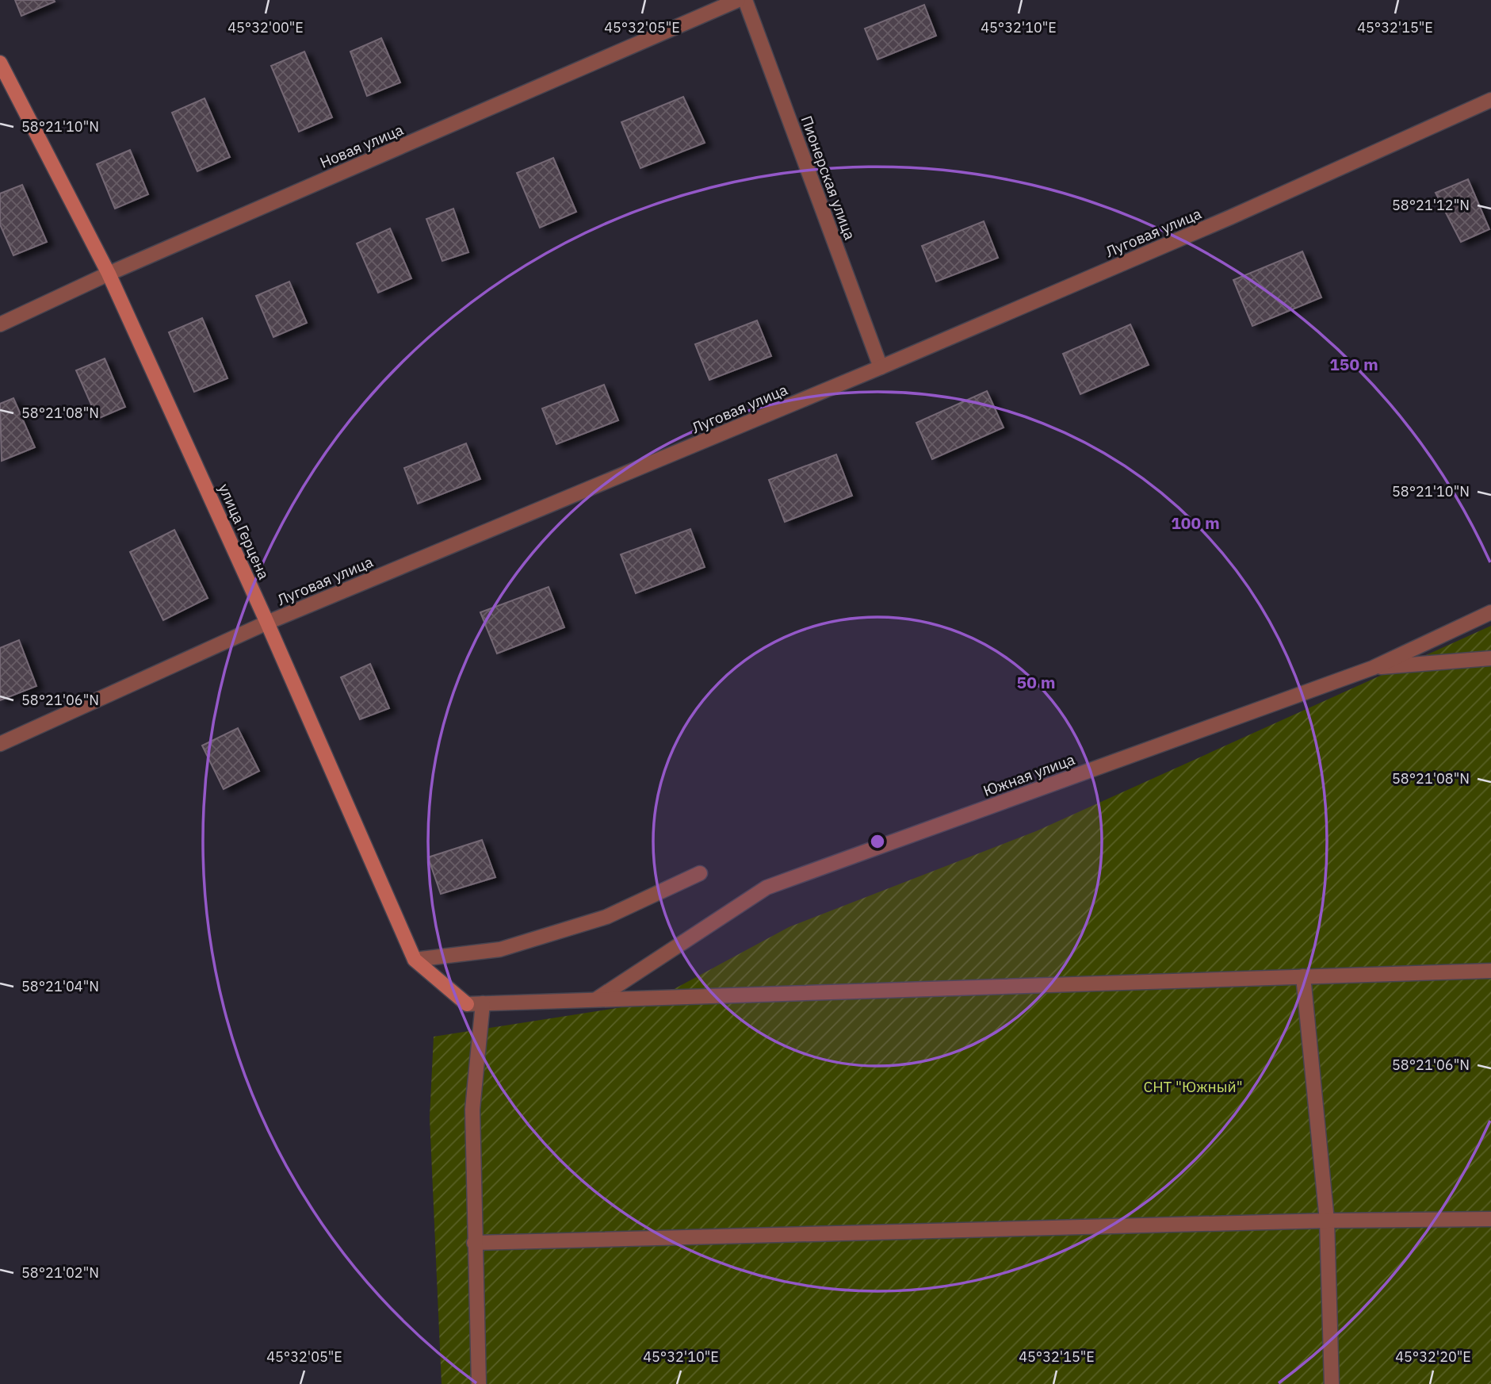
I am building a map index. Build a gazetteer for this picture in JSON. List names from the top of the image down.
{
  "streets": {
    "street": [
      "Новая улица",
      "Пионерская улица",
      "Луговая улица",
      "улица Герцена",
      "Южная улица"
    ]
  },
  "crossings": [
    ["Новая улица", "улица Герцена"],
    ["Пионерская улица", "Луговая улица"],
    ["Луговая улица", "улица Герцена"]
  ],
  "parks": ["СНТ \"Южный\""],
  "coordinates": [
    "45°32'00\"E",
    "45°32'05\"E",
    "45°32'10\"E",
    "45°32'15\"E",
    "58°21'10\"N",
    "58°21'12\"N",
    "58°21'08\"N",
    "58°21'06\"N",
    "58°21'04\"N",
    "58°21'02\"N",
    "45°32'20\"E"
  ],
  "rings": ["150 m", "100 m", "50 m"]
}
